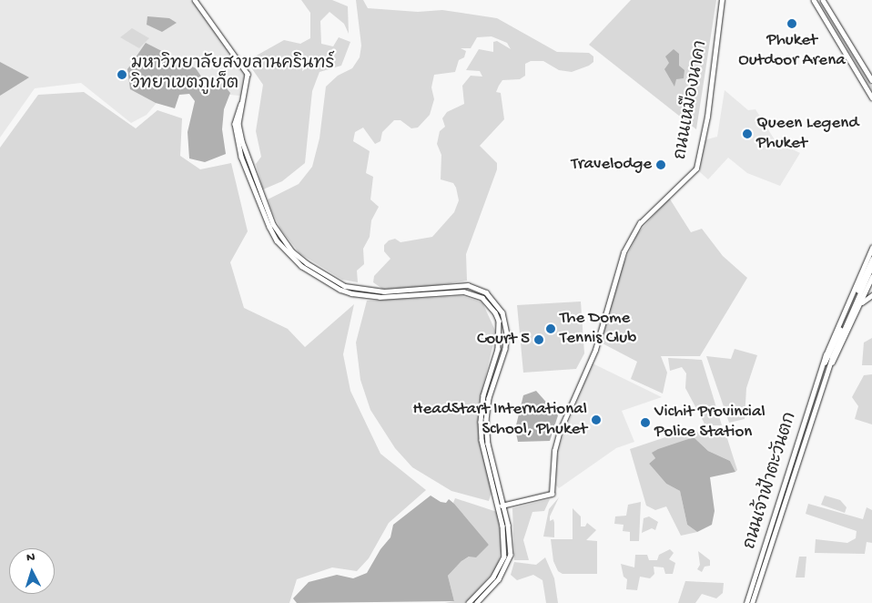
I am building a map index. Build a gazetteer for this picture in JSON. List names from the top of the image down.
{
  "streets": {
    "street": ["ถนนเหมืองนาคา", "ถนนเจ้าฟ้าตะวันตก"]
  },
  "places": [
    "Phuket Outdoor Arena",
    "มหาวิทยาลัยสงขลานครินทร์ วิทยาเขตภูเก็ต",
    "Queen Legend Phuket",
    "Travelodge",
    "The Dome Tennis Club",
    "Court 5",
    "HeadStart International School, Phuket",
    "Vichit Provincial Police Station"
  ],
  "north": "top"
}
